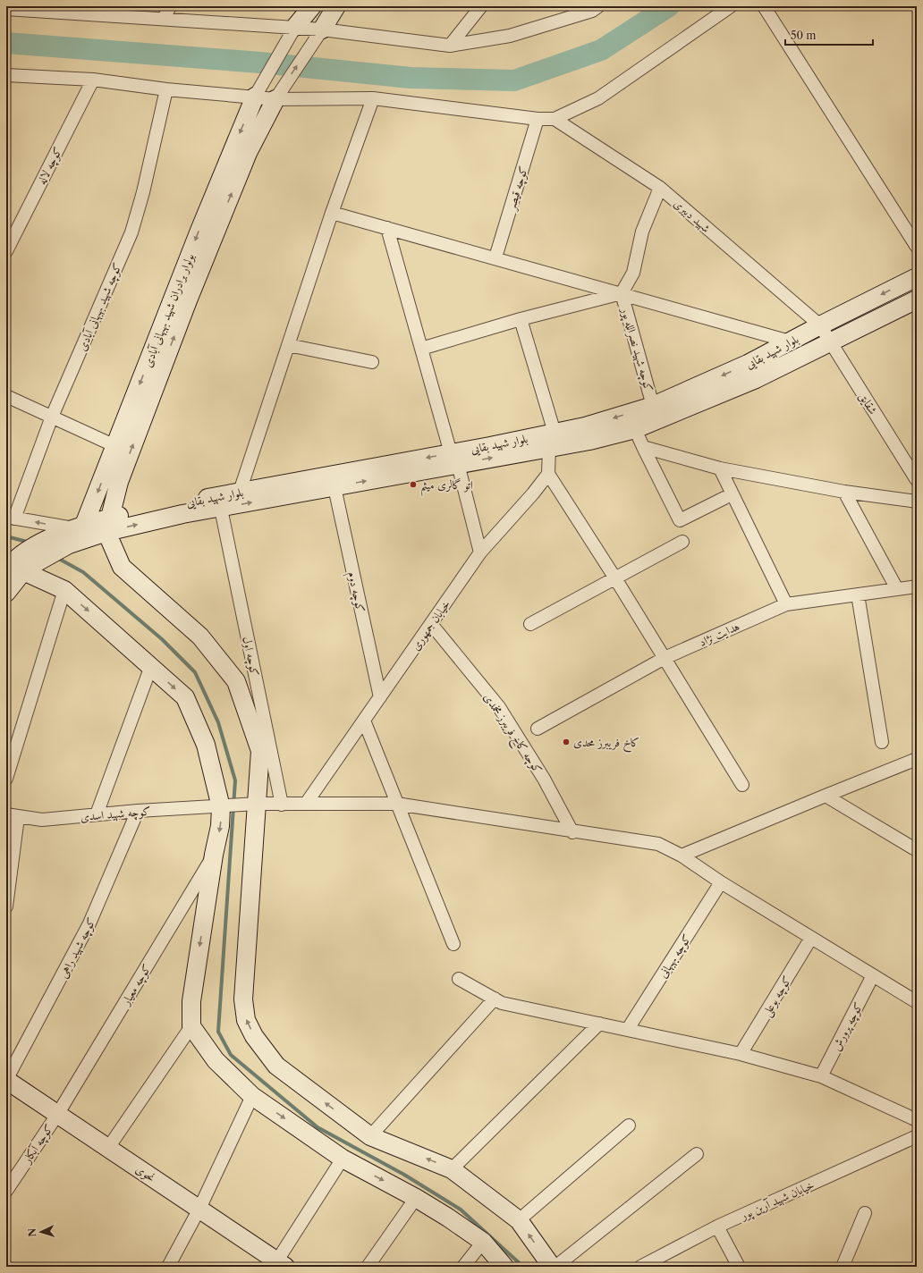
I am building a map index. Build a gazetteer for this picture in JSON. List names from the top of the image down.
{
  "streets": {
    "main road": ["بولوار برادران شهید بهبهانی آبادی", "بلوار شهید بقایی", "نحوی"],
    "street": [
      "کوچه لاله",
      "کوچه قیصر",
      "شهید دبیری",
      "کوچه شهید بهبهانی آبادی",
      "کوچه شهید نصرالله پور",
      "شقایق",
      "کوچه دوم",
      "خیابان جمهوری",
      "هدایت نژاد",
      "کوچه اول",
      "کوچه کاخ فریبرز مخمدی",
      "کوچه شهید اسدی",
      "کوچه شهید راهی",
      "کوچه بهبهانی",
      "کوچه معیار",
      "کوچه بوعلی",
      "کوچه پرورش",
      "کوچه آبکار",
      "خیابان شهید آرین پور"
    ]
  },
  "crossings": [
    ["شهید دبیری", "بلوار شهید بقایی"],
    ["شهید دبیری", "شقایق"],
    ["بولوار برادران شهید بهبهانی آبادی", "بلوار شهید بقایی"],
    ["کوچه شهید نصرالله پور", "بلوار شهید بقایی"],
    ["بلوار شهید بقایی", "شقایق"],
    ["بلوار شهید بقایی", "کوچه دوم"],
    ["بلوار شهید بقایی", "کوچه اول"],
    ["کوچه دوم", "خیابان جمهوری"],
    ["خیابان جمهوری", "کوچه کاخ فریبرز مخمدی"],
    ["خیابان جمهوری", "کوچه شهید اسدی"],
    ["کوچه اول", "کوچه شهید اسدی"],
    ["کوچه کاخ فریبرز مخمدی", "کوچه شهید اسدی"],
    ["کوچه شهید اسدی", "کوچه شهید راهی"],
    ["کوچه شهید اسدی", "کوچه بهبهانی"],
    ["کوچه شهید اسدی", "کوچه بوعلی"],
    ["کوچه شهید اسدی", "کوچه پرورش"],
    ["کوچه شهید راهی", "نحوی"],
    ["کوچه معیار", "کوچه آبکار"],
    ["کوچه معیار", "نحوی"],
    ["کوچه آبکار", "نحوی"]
  ],
  "places": ["اتو گالری میثم", "کاخ فریبرز محدی"],
  "scale_bar": "50 m",
  "north": "left"
}
